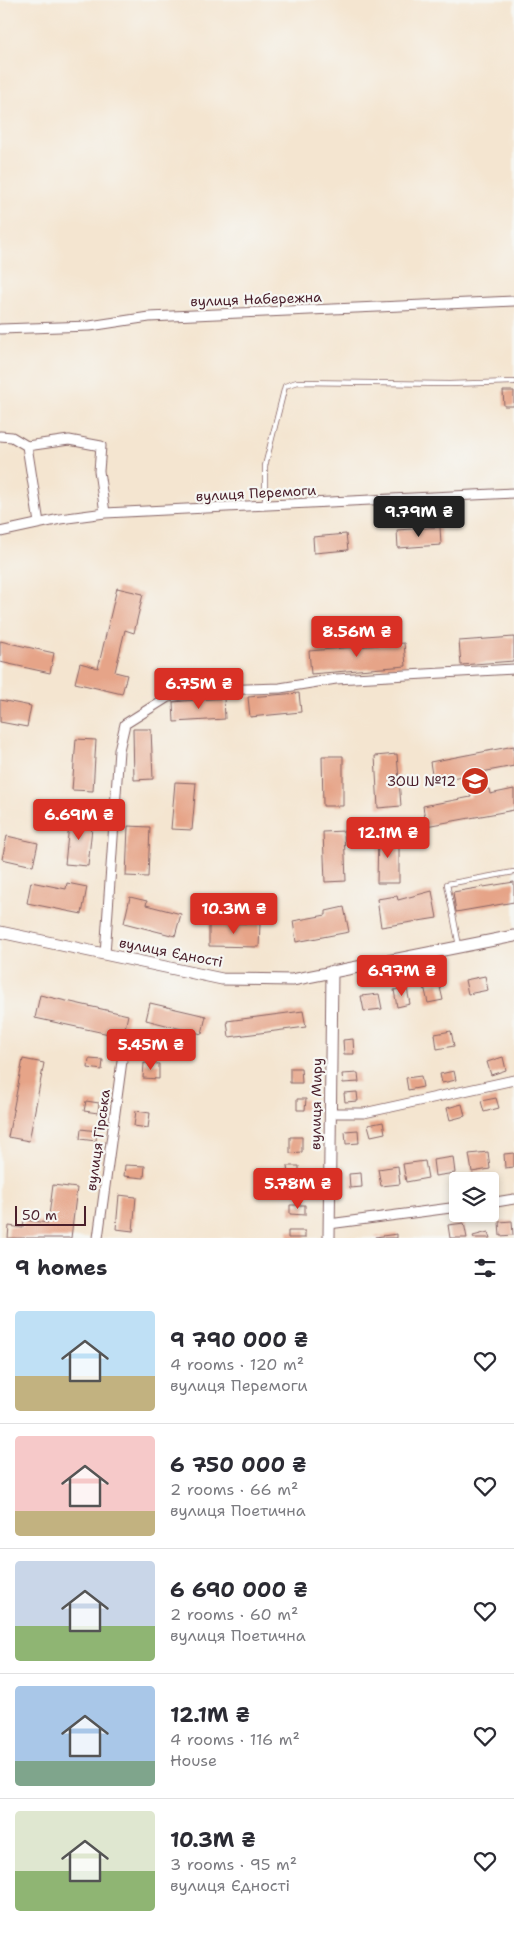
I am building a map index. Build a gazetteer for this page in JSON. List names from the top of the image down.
{
  "streets": {
    "street": [
      "вулиця Набережна",
      "вулиця Перемоги",
      "вулиця Єдності",
      "вулиця Миру",
      "вулиця Гірська"
    ]
  },
  "crossings": [
    ["вулиця Єдності", "вулиця Миру"]
  ],
  "places": {
    "school or university": ["ЗОШ №12"]
  },
  "scale_bar": "50 m",
  "page": {
    "price": [
      "9.79M ₴",
      "8.56M ₴",
      "6.75M ₴",
      "6.69M ₴",
      "12.1M ₴",
      "10.3M ₴",
      "6.97M ₴",
      "5.45M ₴",
      "5.78M ₴"
    ],
    "scale": "50 m",
    "heading": "9 homes",
    "list": [
      {
        "name": "9 790 000 ₴",
        "note": "4 rooms · 120 m² · вулиця Перемоги"
      },
      {
        "name": "6 750 000 ₴",
        "note": "2 rooms · 66 m² · вулиця Поетична"
      },
      {
        "name": "6 690 000 ₴",
        "note": "2 rooms · 60 m² · вулиця Поетична"
      },
      {
        "name": "12.1M ₴",
        "note": "4 rooms · 116 m² · House"
      },
      {
        "name": "10.3M ₴",
        "note": "3 rooms · 95 m² · вулиця Єдності"
      }
    ]
  }
}
